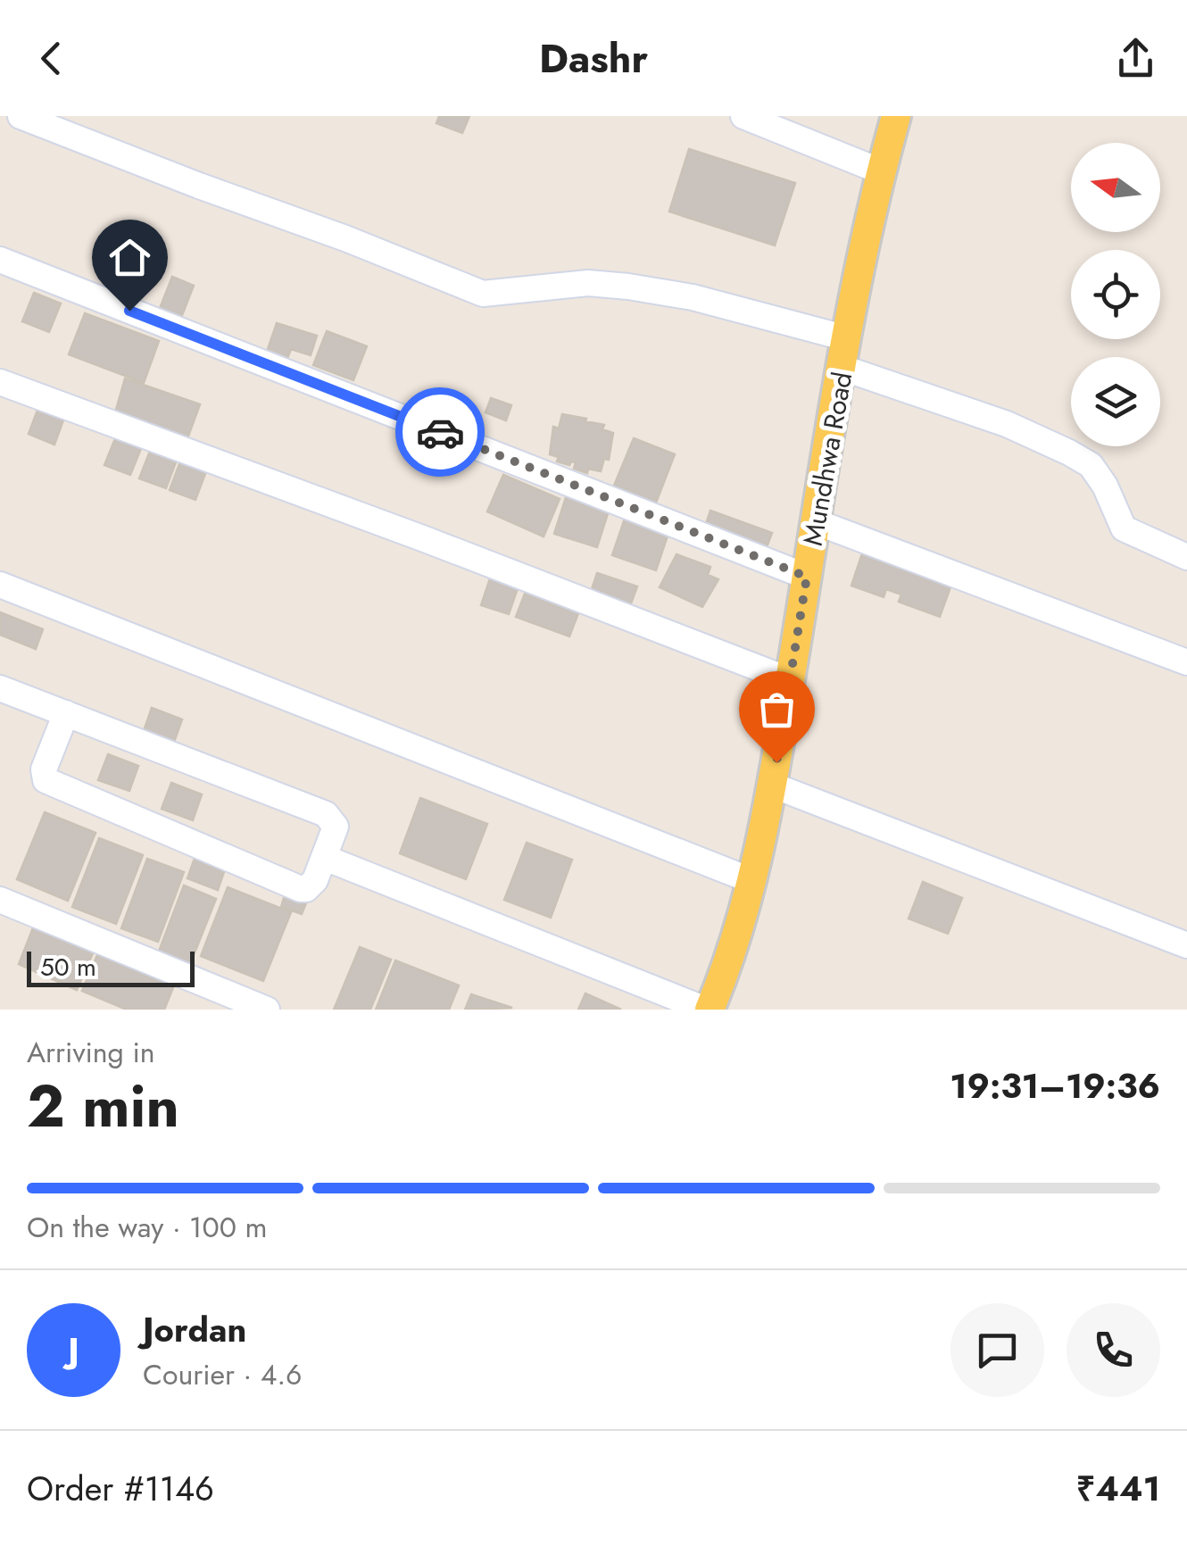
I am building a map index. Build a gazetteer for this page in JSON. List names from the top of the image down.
{
  "streets": {
    "main road": ["Mundhwa Road"]
  },
  "scale_bar": "50 m",
  "north": "left",
  "page": {
    "header": "Dashr",
    "scale": "50 m",
    "heading": ["2 min", "Arriving in", "19:31–19:36"],
    "panel": [
      "Jordan",
      "Courier · 4.6",
      "Order #1146",
      "₹441"
    ],
    "bar": "On the way · 100 m",
    "round": "J"
  }
}
